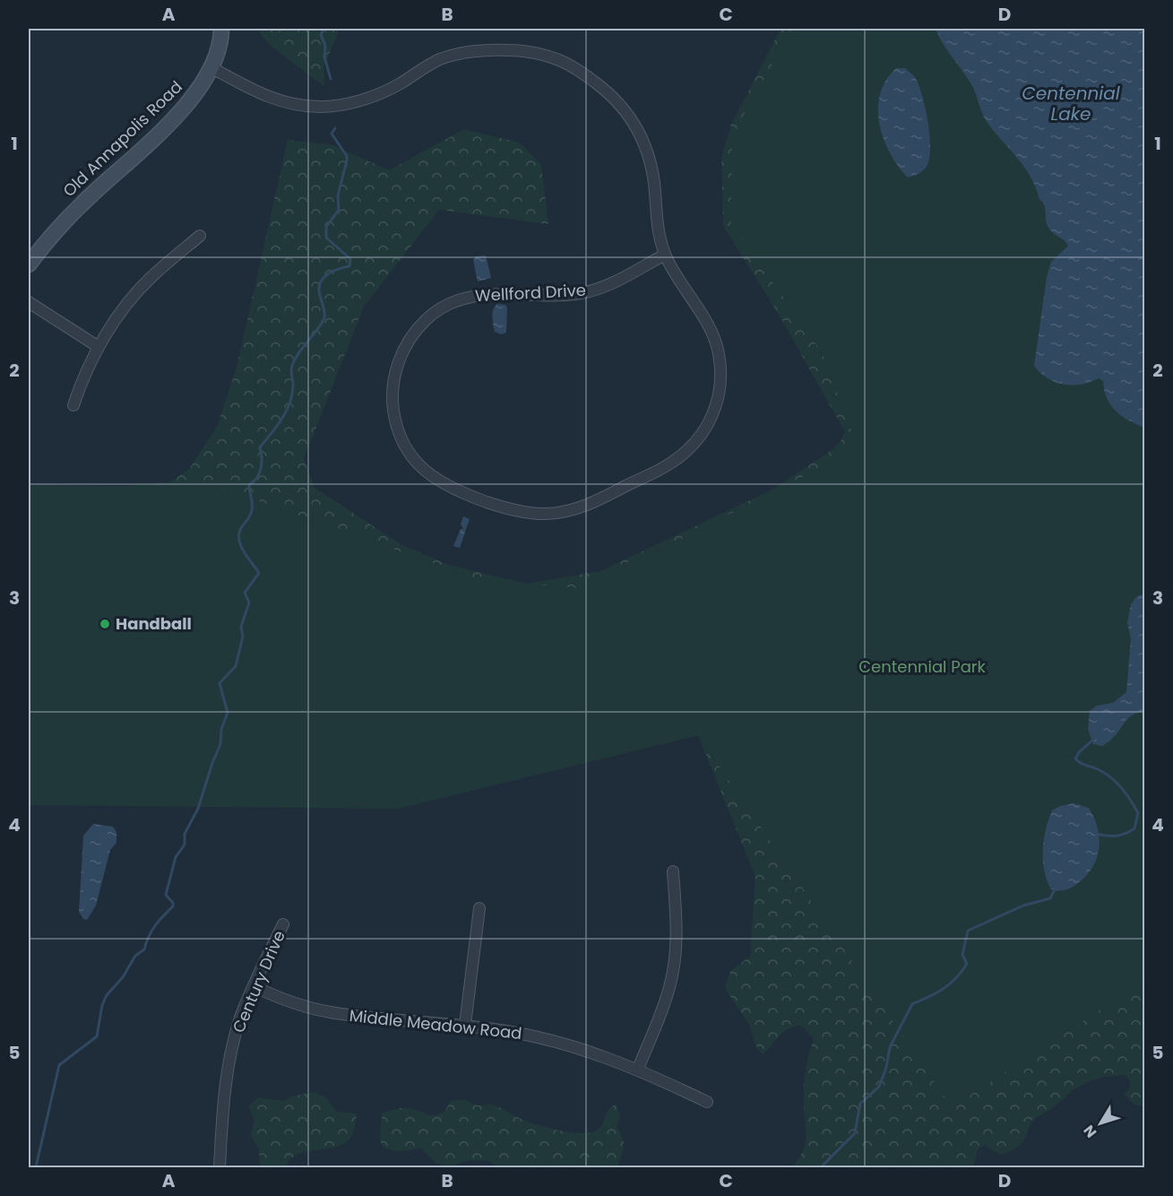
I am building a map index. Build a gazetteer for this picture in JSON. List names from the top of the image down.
{
  "streets": {
    "street": [
      "Old Annapolis Road",
      "Wellford Drive",
      "Century Drive",
      "Middle Meadow Road"
    ]
  },
  "crossings": [
    ["Old Annapolis Road", "Wellford Drive"],
    ["Century Drive", "Middle Meadow Road"]
  ],
  "water": ["Centennial Lake"],
  "parks": ["Centennial Park"],
  "places": ["Handball"],
  "north": "bottom left",
  "grid": {
    "columns": [
      "A",
      "B",
      "C",
      "D"
    ],
    "rows": [
      "1",
      "2",
      "3",
      "4",
      "5"
    ]
  }
}
